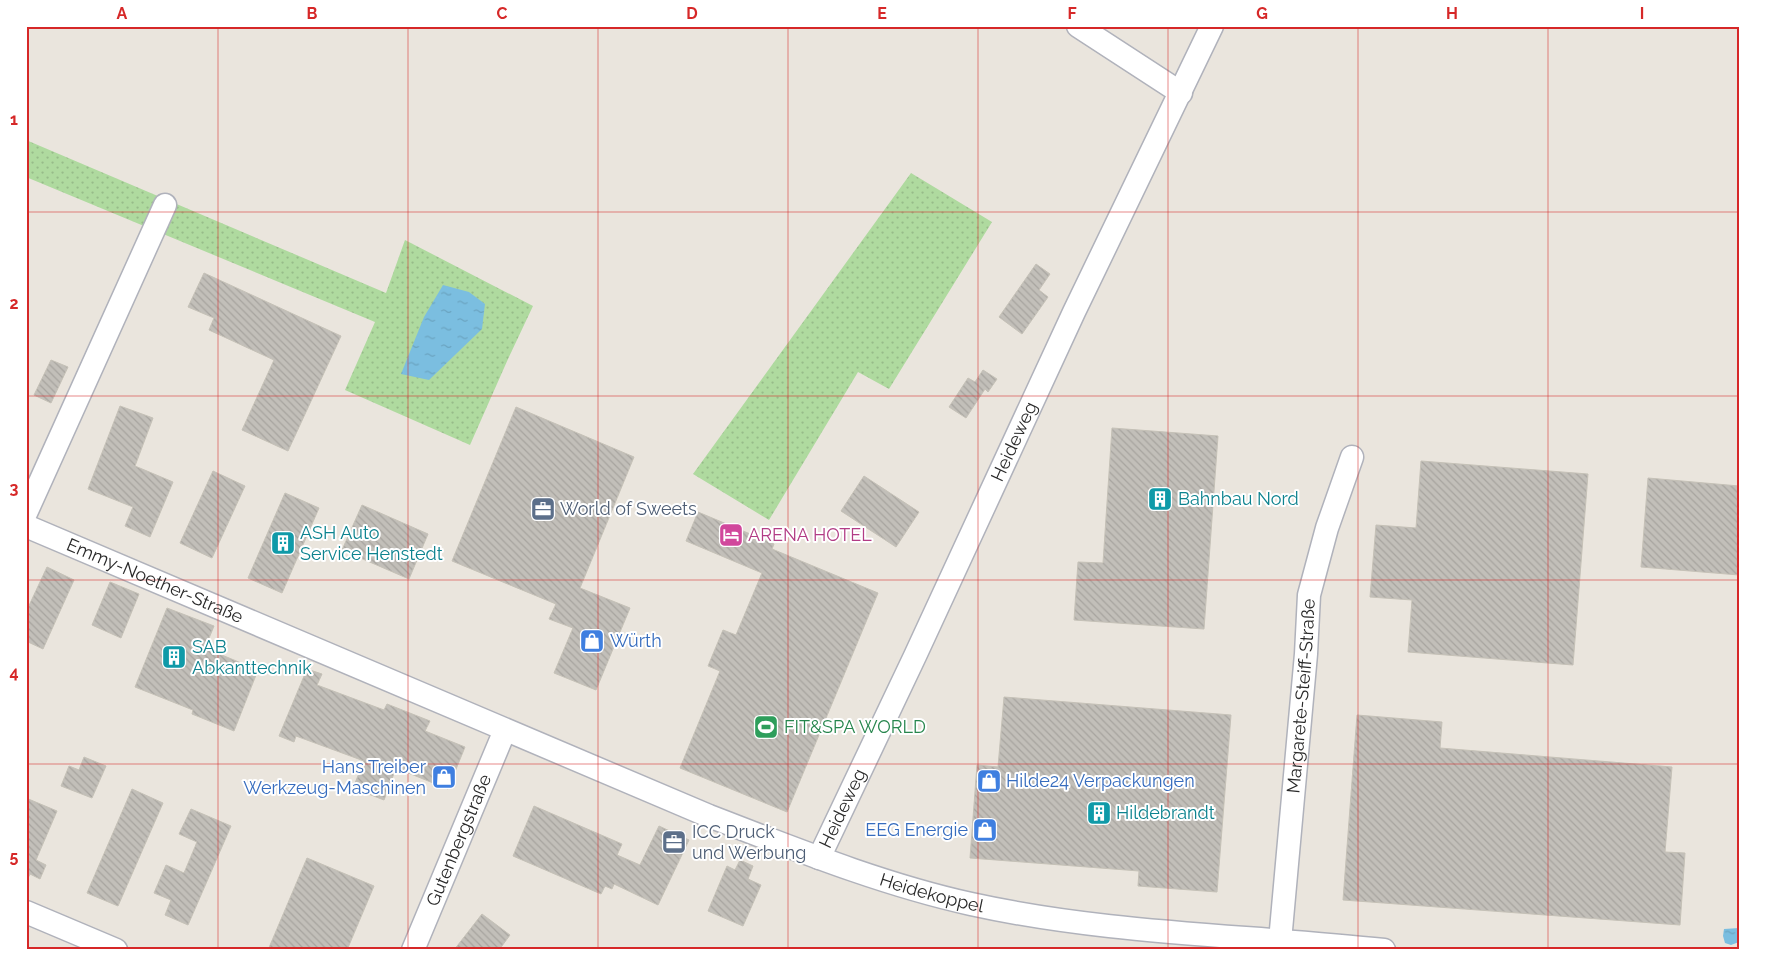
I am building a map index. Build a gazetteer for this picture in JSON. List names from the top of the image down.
{
  "streets": {
    "street": [
      "Heideweg",
      "Emmy-Noether-Straße",
      "Margarete-Steiff-Straße",
      "Gutenbergstraße",
      "Heidekoppel"
    ]
  },
  "crossings": [
    ["Heideweg", "Heidekoppel"],
    ["Emmy-Noether-Straße", "Gutenbergstraße"],
    ["Emmy-Noether-Straße", "Heidekoppel"],
    ["Margarete-Steiff-Straße", "Heidekoppel"],
    ["Gutenbergstraße", "Heidekoppel"]
  ],
  "places": {
    "building": [
      "Bahnbau Nord",
      "ASH Auto Service Henstedt",
      "SAB Abkanttechnik",
      "Hildebrandt"
    ],
    "office": ["World of Sweets", "ICC Druck und Werbung"],
    "hotel": ["ARENA HOTEL"],
    "shop": [
      "Würth",
      "Hans Treiber Werkzeug-Maschinen",
      "Hilde24 Verpackungen",
      "EEG Energie"
    ],
    "sports": ["FIT&SPA WORLD"]
  },
  "grid": {
    "columns": [
      "A",
      "B",
      "C",
      "D",
      "E",
      "F",
      "G",
      "H",
      "I"
    ],
    "rows": [
      "1",
      "2",
      "3",
      "4",
      "5"
    ]
  }
}
